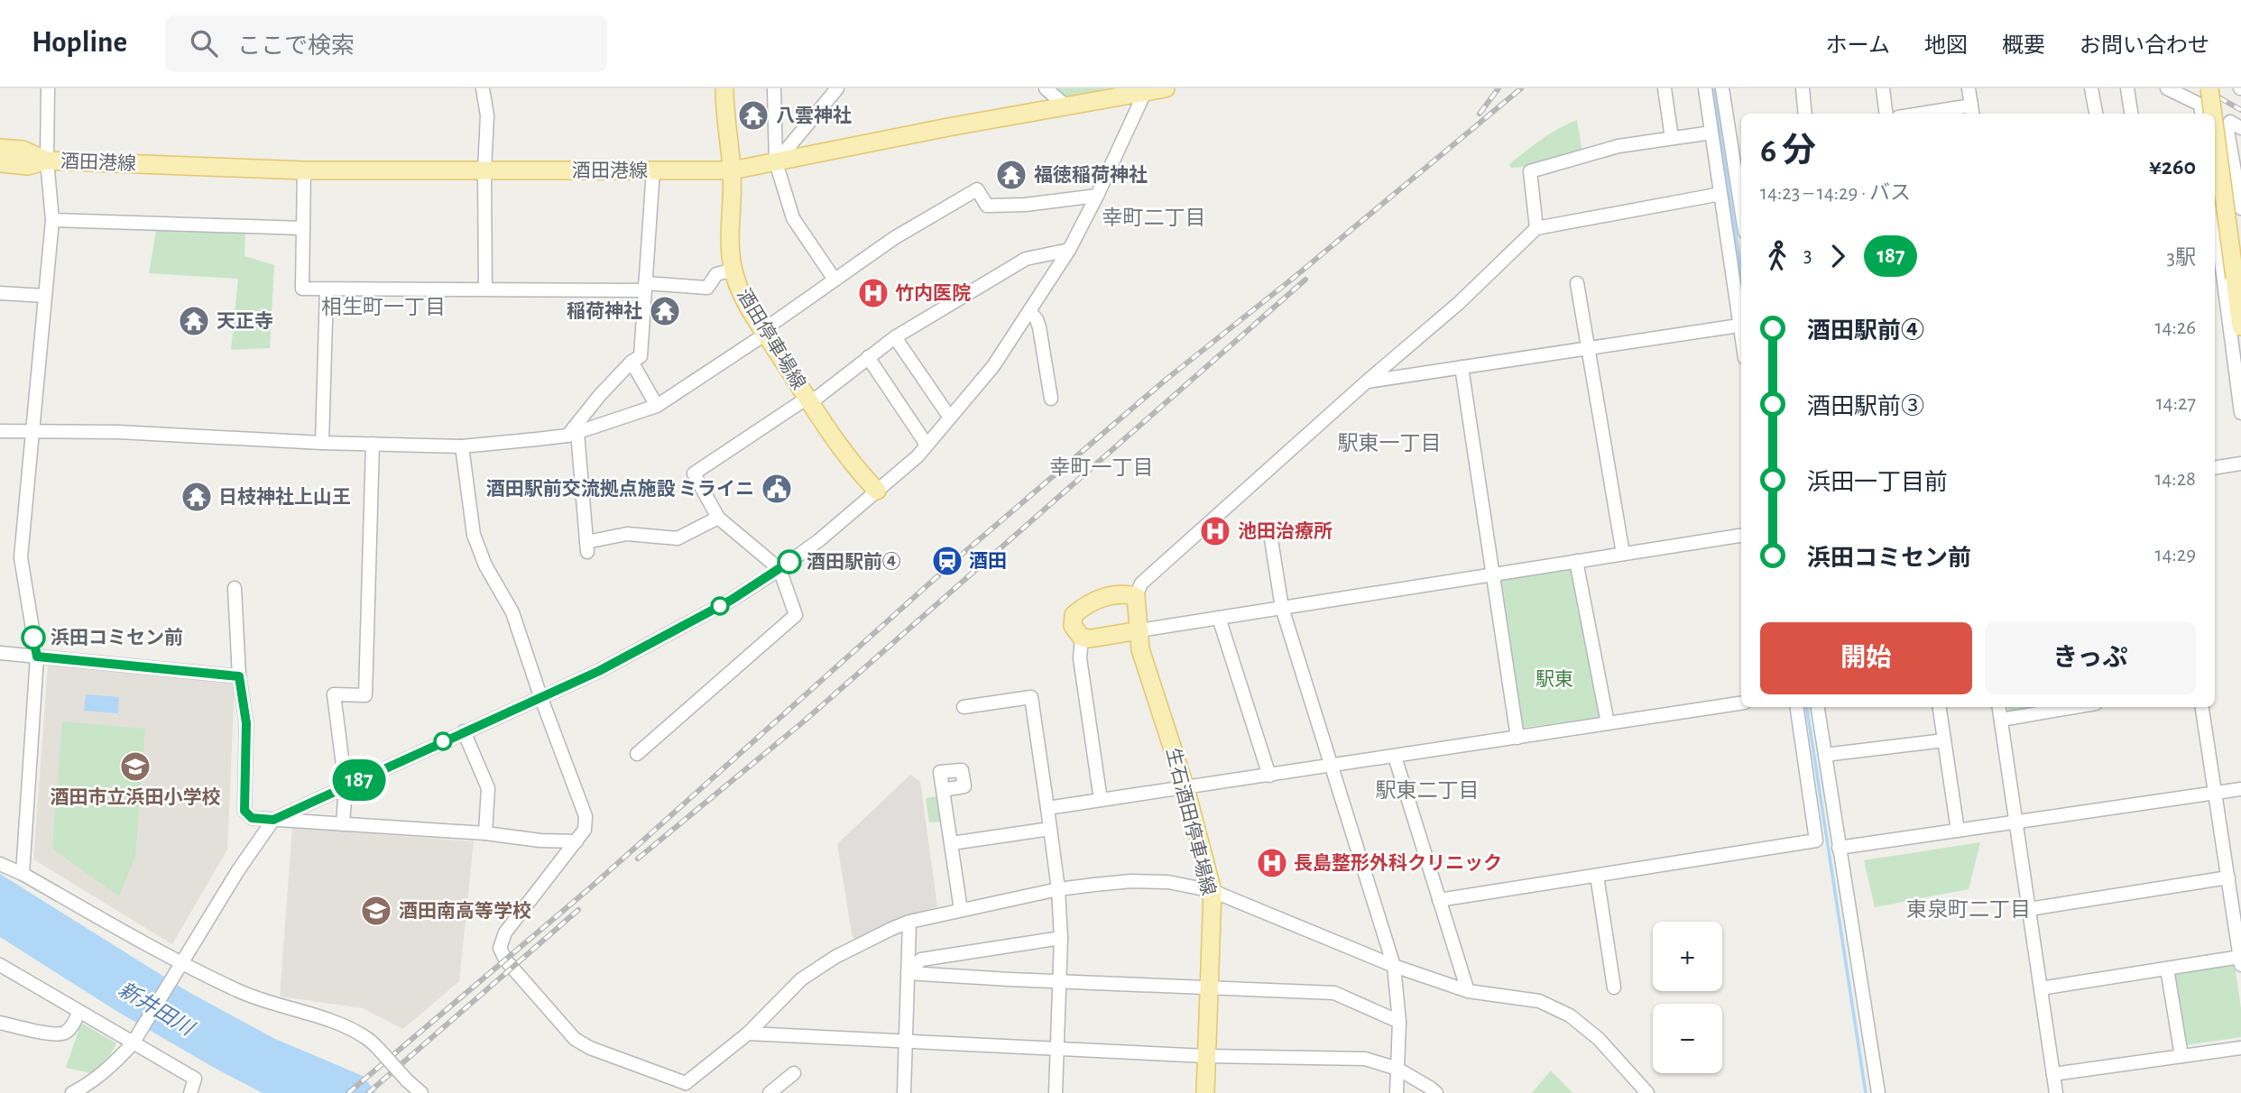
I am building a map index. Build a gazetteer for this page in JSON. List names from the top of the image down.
{
  "streets": {
    "main road": ["酒田港線", "酒田停車場線", "生石酒田停車場線"]
  },
  "crossings": [
    ["酒田港線", "酒田停車場線"]
  ],
  "districts": [
    "幸町二丁目",
    "相生町一丁目",
    "駅東一丁目",
    "幸町一丁目",
    "駅東二丁目",
    "東泉町二丁目"
  ],
  "water": ["新井田川"],
  "parks": ["駅東"],
  "places": {
    "temple": [
      "八雲神社",
      "福徳稲荷神社",
      "稲荷神社",
      "天正寺",
      "日枝神社上山王"
    ],
    "hospital": ["竹内医院", "池田治療所", "長島整形外科クリニック"],
    "public building": ["酒田駅前交流拠点施設 ミライニ"],
    "station": ["酒田"],
    "other": ["酒田駅前④", "浜田コミセン前"],
    "school or university": ["酒田市立浜田小学校", "酒田南高等学校"]
  },
  "lines": ["bus line 187"],
  "page": {
    "header": "Hopline",
    "search": "ここで検索",
    "nav": [
      "ホーム",
      "地図",
      "概要",
      "お問い合わせ"
    ],
    "on_map": "187",
    "heading": ["6 分", "14:23 – 14:29 · バス", "¥260"],
    "legs": ["3", "187", "3駅"],
    "list": [
      {
        "name": "酒田駅前④",
        "value": "14:26"
      },
      {
        "name": "酒田駅前③",
        "value": "14:27"
      },
      {
        "name": "浜田一丁目前",
        "value": "14:28"
      },
      {
        "name": "浜田コミセン前",
        "value": "14:29"
      }
    ],
    "buttons": ["開始", "きっぷ"],
    "map_buttons": ["+", "−"]
  }
}
